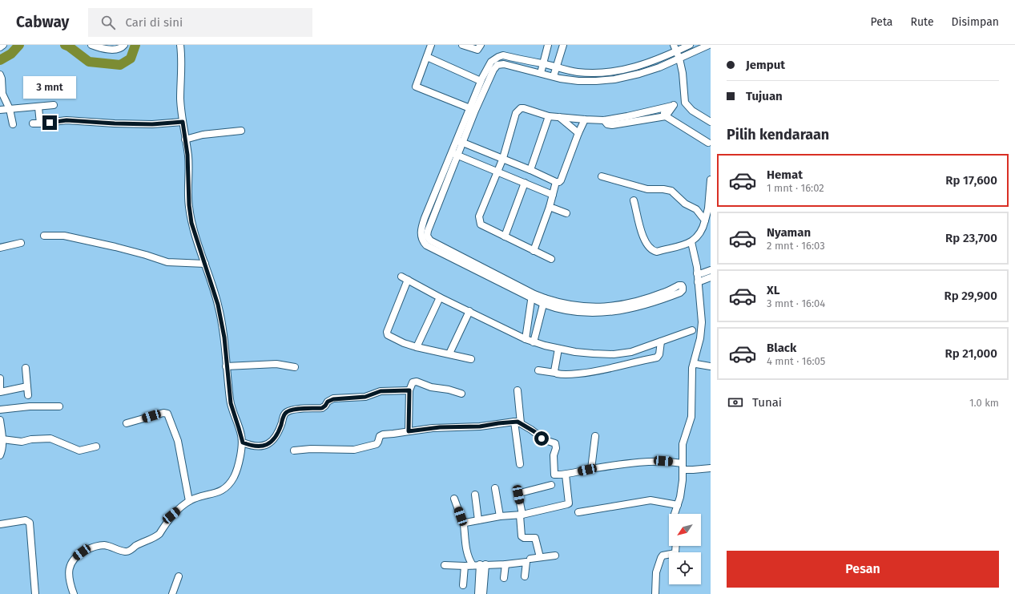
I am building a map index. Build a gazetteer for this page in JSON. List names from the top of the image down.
{
  "north": "bottom left",
  "page": {
    "header": "Cabway",
    "search": "Cari di sini",
    "nav": ["Peta", "Rute", "Disimpan"],
    "banner": ["Jemput", "Tujuan"],
    "bubble": "3 mnt",
    "heading": "Pilih kendaraan",
    "list": [
      {
        "name": "Hemat",
        "note": "1 mnt · 16:02",
        "value": "Rp 17,600"
      },
      {
        "name": "Nyaman",
        "note": "2 mnt · 16:03",
        "value": "Rp 23,700"
      },
      {
        "name": "XL",
        "note": "3 mnt · 16:04",
        "value": "Rp 29,900"
      },
      {
        "name": "Black",
        "note": "4 mnt · 16:05",
        "value": "Rp 21,000"
      }
    ],
    "pay": ["Tunai", "1.0 km"],
    "buttons": "Pesan"
  }
}
